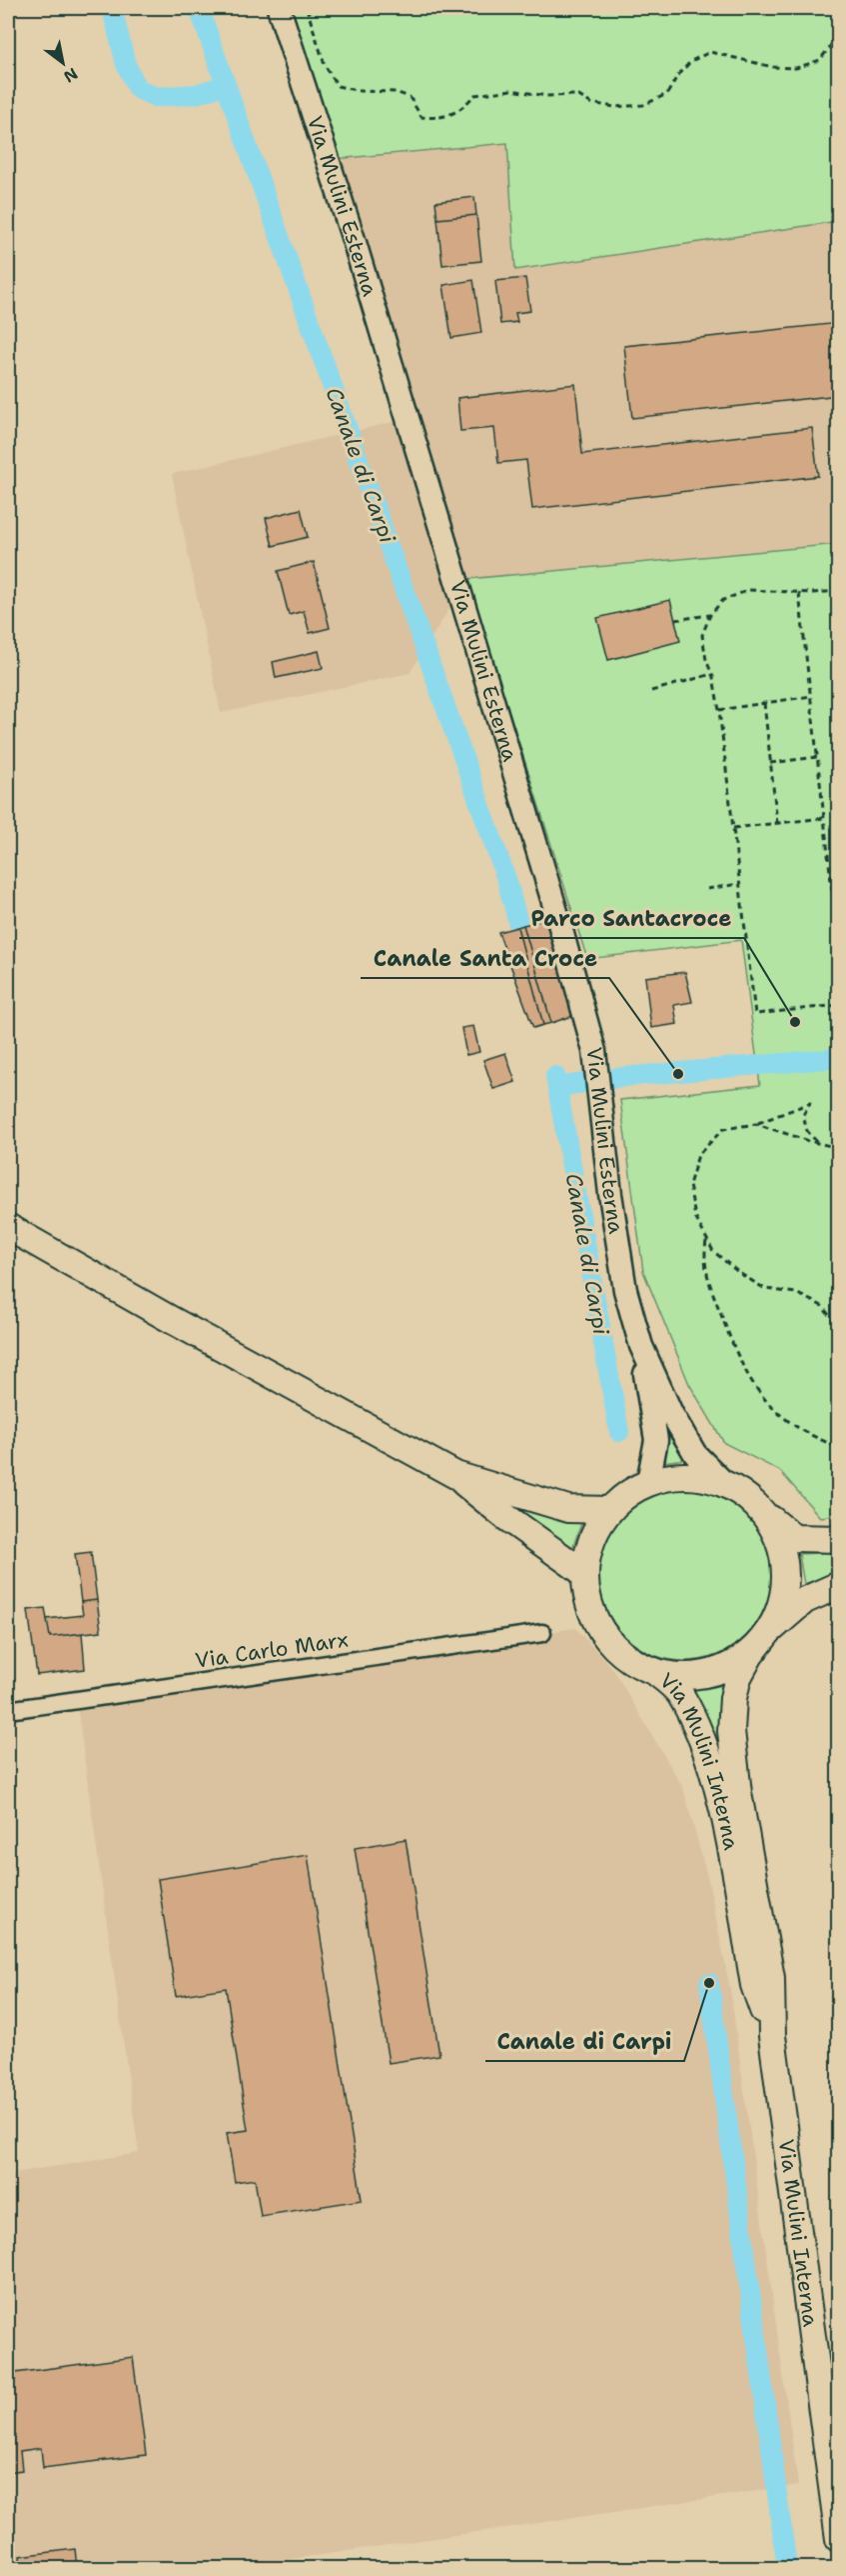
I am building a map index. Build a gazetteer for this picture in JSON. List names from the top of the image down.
{
  "streets": {
    "main road": ["Via Mulini Esterna", "Via Mulini Interna"],
    "street": ["Via Carlo Marx"]
  },
  "crossings": [
    ["Via Mulini Esterna", "Via Mulini Interna"]
  ],
  "water": ["Canale di Carpi"],
  "places": ["Parco Santacroce", "Canale Santa Croce", "Canale di Carpi"],
  "north": "bottom right"
}
